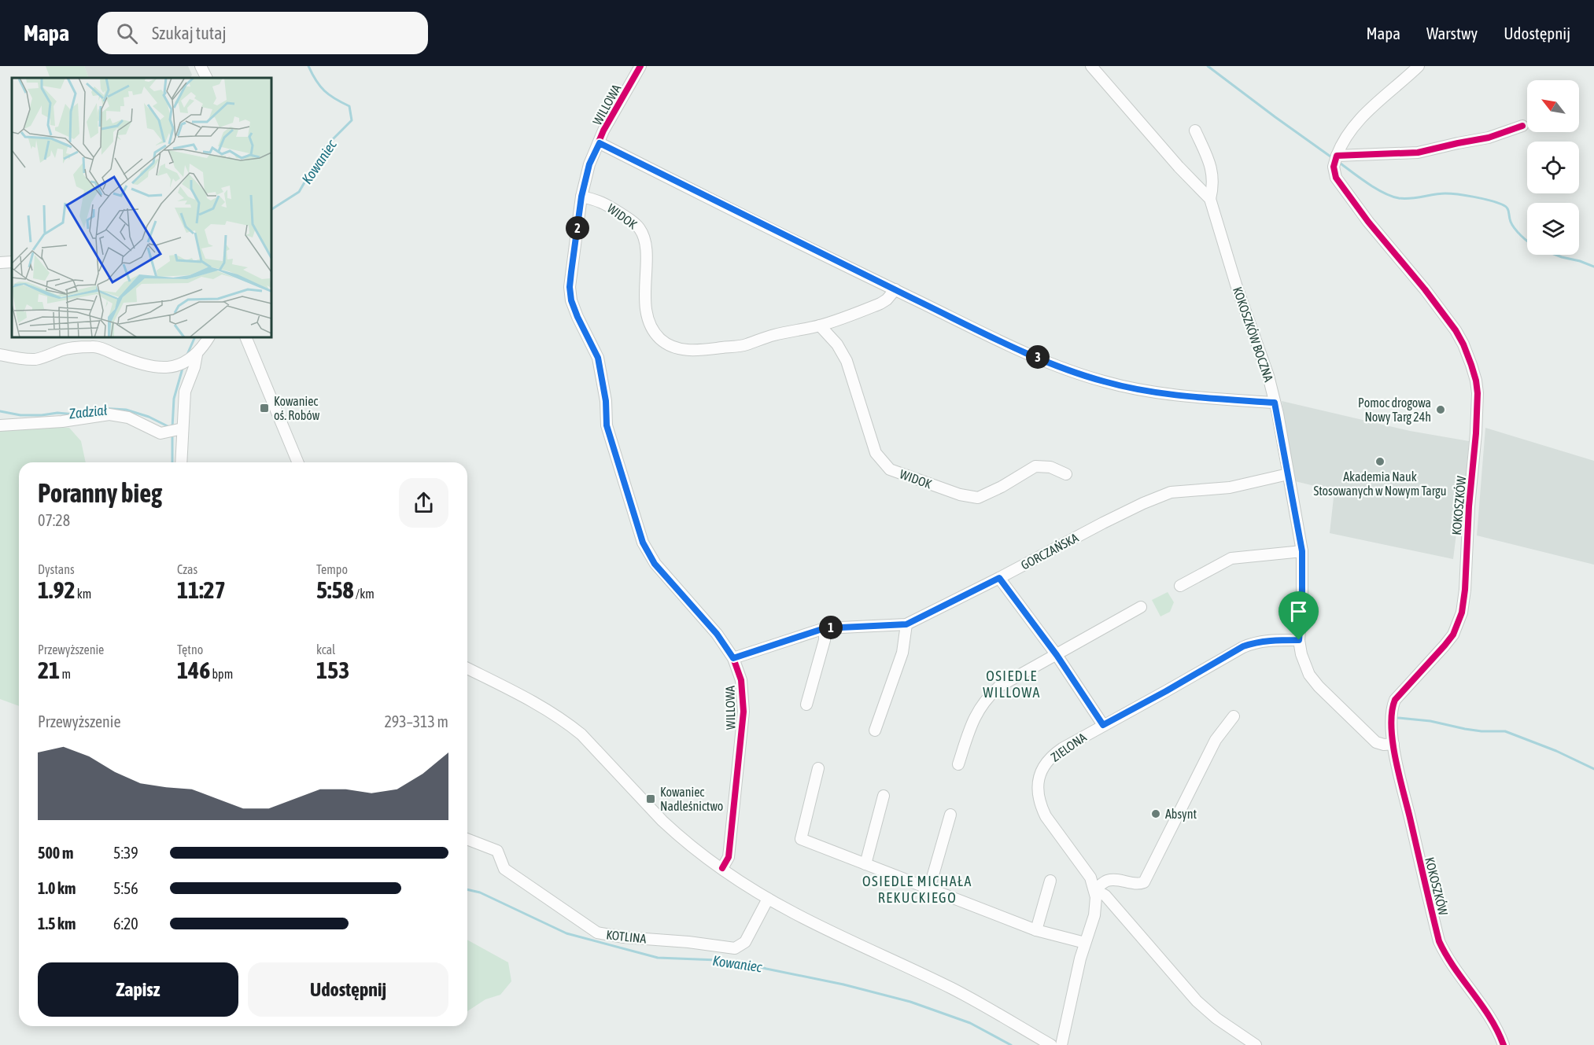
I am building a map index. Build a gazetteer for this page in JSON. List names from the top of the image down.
{
  "streets": {
    "street": [
      "WILLOWA",
      "WIDOK",
      "KOKOSZKÓW BOCZNA",
      "KOKOSZKÓW",
      "GORCZAŃSKA",
      "ZIELONA",
      "KOTLINA"
    ]
  },
  "crossings": [
    ["WILLOWA", "WIDOK"],
    ["WILLOWA", "GORCZAŃSKA"],
    ["KOKOSZKÓW BOCZNA", "KOKOSZKÓW"],
    ["KOKOSZKÓW BOCZNA", "GORCZAŃSKA"],
    ["KOKOSZKÓW BOCZNA", "ZIELONA"]
  ],
  "districts": ["OSIEDLE WILLOWA", "OSIEDLE MICHAŁA REKUCKIEGO"],
  "water": ["Kowaniec", "Zadział"],
  "places": {
    "transit": ["Kowaniec oś. Robów", "Kowaniec Nadleśnictwo"],
    "other": ["Pomoc drogowa Nowy Targ 24h", "Akademia Nauk Stosowanych w Nowym Targu", "Absynt"]
  },
  "north": "top left",
  "page": {
    "header": "Mapa",
    "search": "Szukaj tutaj",
    "nav": ["Mapa", "Warstwy", "Udostępnij"],
    "pins": ["2", "3", "1"],
    "heading": ["Poranny bieg", "07:28"],
    "stats": [
      ["Dystans", "1.92 km"],
      ["Czas", "11:27"],
      ["Tempo", "5:58 /km"],
      ["Przewyższenie", "21 m"],
      ["Tętno", "146 bpm"],
      ["kcal", "153"]
    ],
    "chart": ["Przewyższenie", "293–313 m"],
    "list": [
      {
        "name": "500 m",
        "note": "5:39"
      },
      {
        "name": "1.0 km",
        "note": "5:56"
      },
      {
        "name": "1.5 km",
        "note": "6:20"
      }
    ],
    "buttons": ["Zapisz", "Udostępnij"]
  }
}
